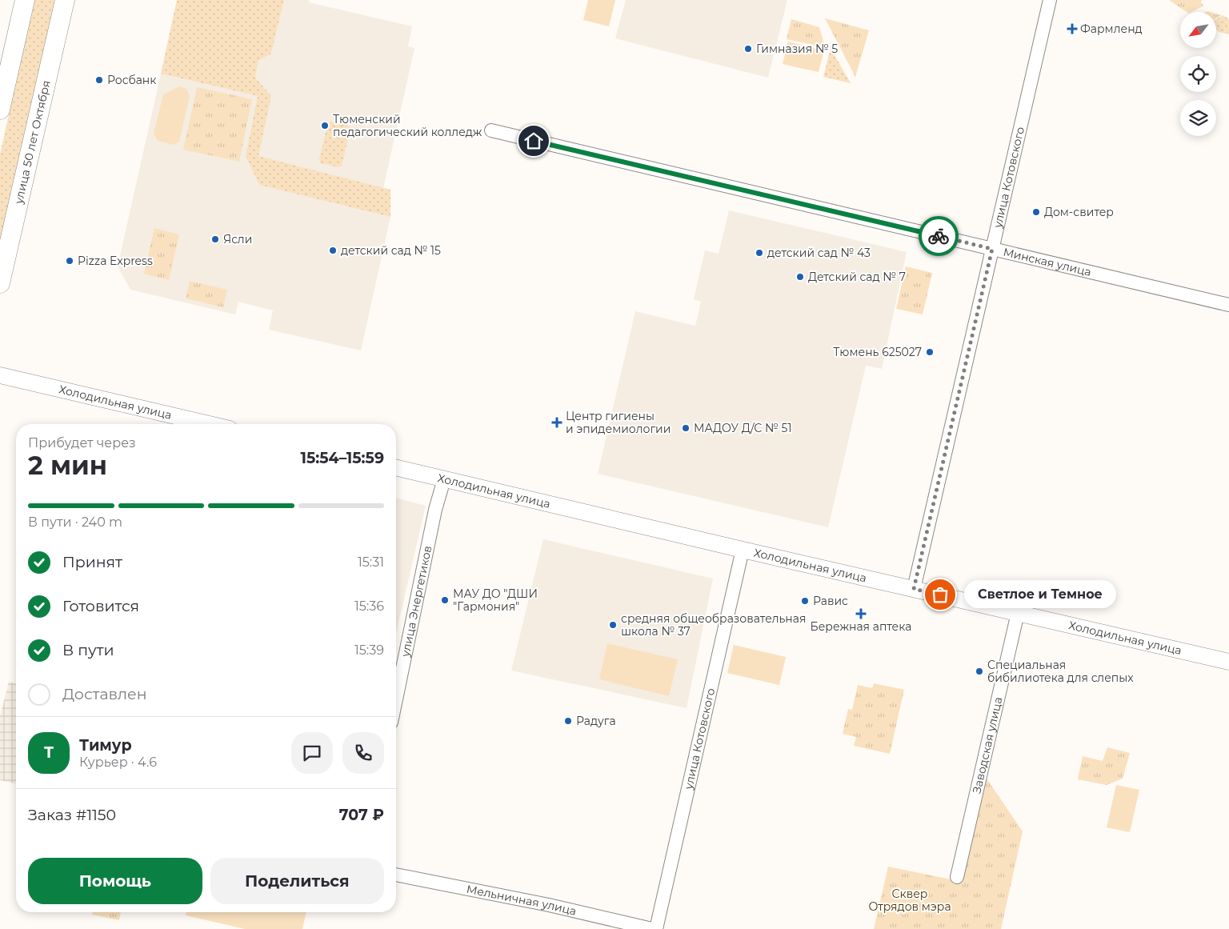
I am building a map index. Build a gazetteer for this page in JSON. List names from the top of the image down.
{
  "streets": {
    "main road": ["улица 50 лет Октября"],
    "street": [
      "улица Котовского",
      "Минская улица",
      "Холодильная улица",
      "улица Энергетиков",
      "Заводская улица",
      "Мельничная улица"
    ]
  },
  "crossings": [
    ["улица Котовского", "Минская улица"],
    ["улица Котовского", "Холодильная улица"],
    ["Холодильная улица", "улица Энергетиков"],
    ["Холодильная улица", "Заводская улица"]
  ],
  "parks": ["Сквер Отрядов мэра"],
  "places": {
    "health": ["Фармленд", "Центр гигиены и эпидемиологии", "Бережная аптека"],
    "other": [
      "Гимназия № 5",
      "Росбанк",
      "Тюменский педагогический колледж",
      "Дом-свитер",
      "Ясли",
      "детский сад № 15",
      "детский сад № 43",
      "Pizza Express",
      "Детский сад № 7",
      "Тюмень 625027",
      "МАДОУ Д/С № 51",
      "Светлое и Темное",
      "МАУ ДО \"ДШИ \"Гармония\"",
      "Равис",
      "средняя общеобразовательная школа № 37",
      "Специальная бибилиотека для слепых",
      "Радуга"
    ]
  },
  "north": "bottom left",
  "page": {
    "heading": ["2 мин", "Прибудет через", "15:54–15:59"],
    "panel": [
      "Тимур",
      "Курьер · 4.6",
      "Заказ #1150",
      "707 ₽"
    ],
    "bar": "В пути · 240 m",
    "list": [
      ["Принят", "15:31"],
      ["Готовится", "15:36"],
      ["В пути", "15:39"],
      "Доставлен"
    ],
    "bubble": "Светлое и Темное",
    "round": "Т",
    "buttons": ["Помощь", "Поделиться"]
  }
}
